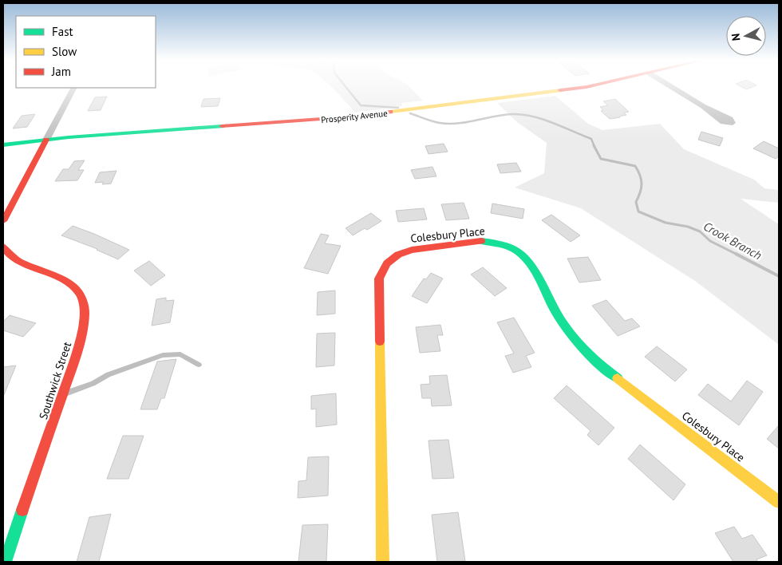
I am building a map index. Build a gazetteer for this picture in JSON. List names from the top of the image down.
{
  "streets": {
    "street": ["Prosperity Avenue", "Colesbury Place", "Southwick Street"]
  },
  "water": ["Crook Branch"],
  "legend": ["Fast", "Slow", "Jam"],
  "north": "left"
}
